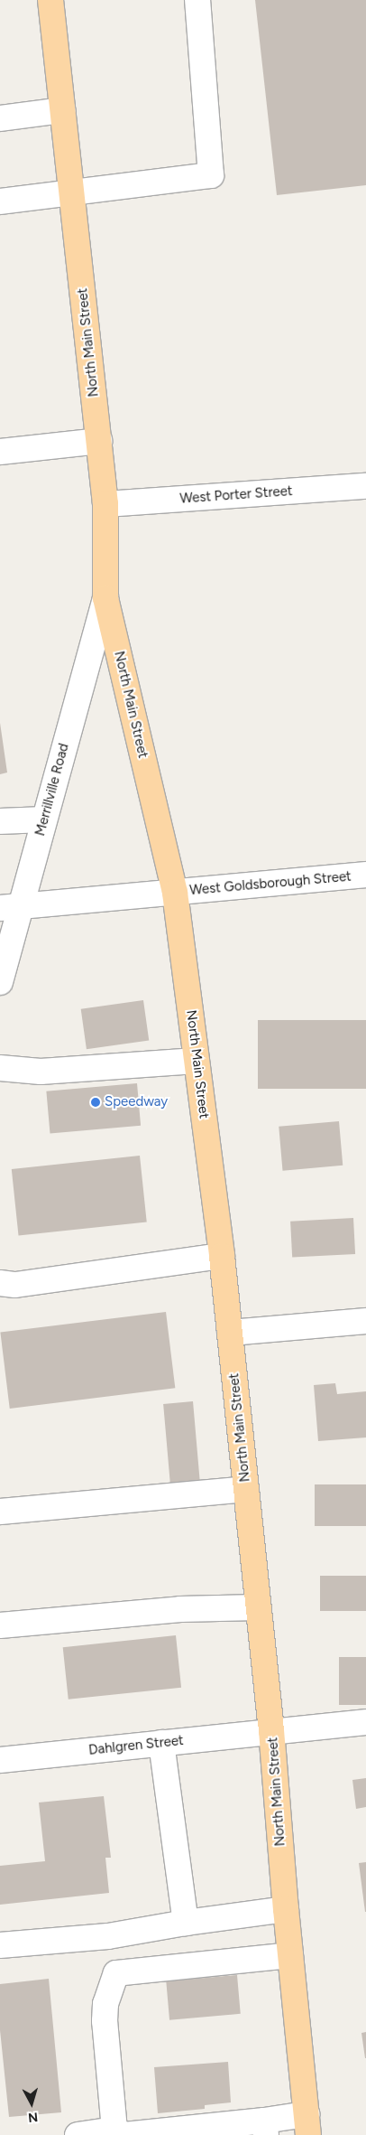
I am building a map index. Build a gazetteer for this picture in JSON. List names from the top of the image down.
{
  "streets": {
    "main road": ["North Main Street"],
    "street": [
      "West Porter Street",
      "Merrillville Road",
      "West Goldsborough Street",
      "Dahlgren Street"
    ]
  },
  "crossings": [
    ["North Main Street", "West Porter Street"],
    ["North Main Street", "Merrillville Road"],
    ["North Main Street", "West Goldsborough Street"],
    ["North Main Street", "Dahlgren Street"],
    ["Merrillville Road", "West Goldsborough Street"]
  ],
  "places": ["Speedway"],
  "north": "bottom"
}
